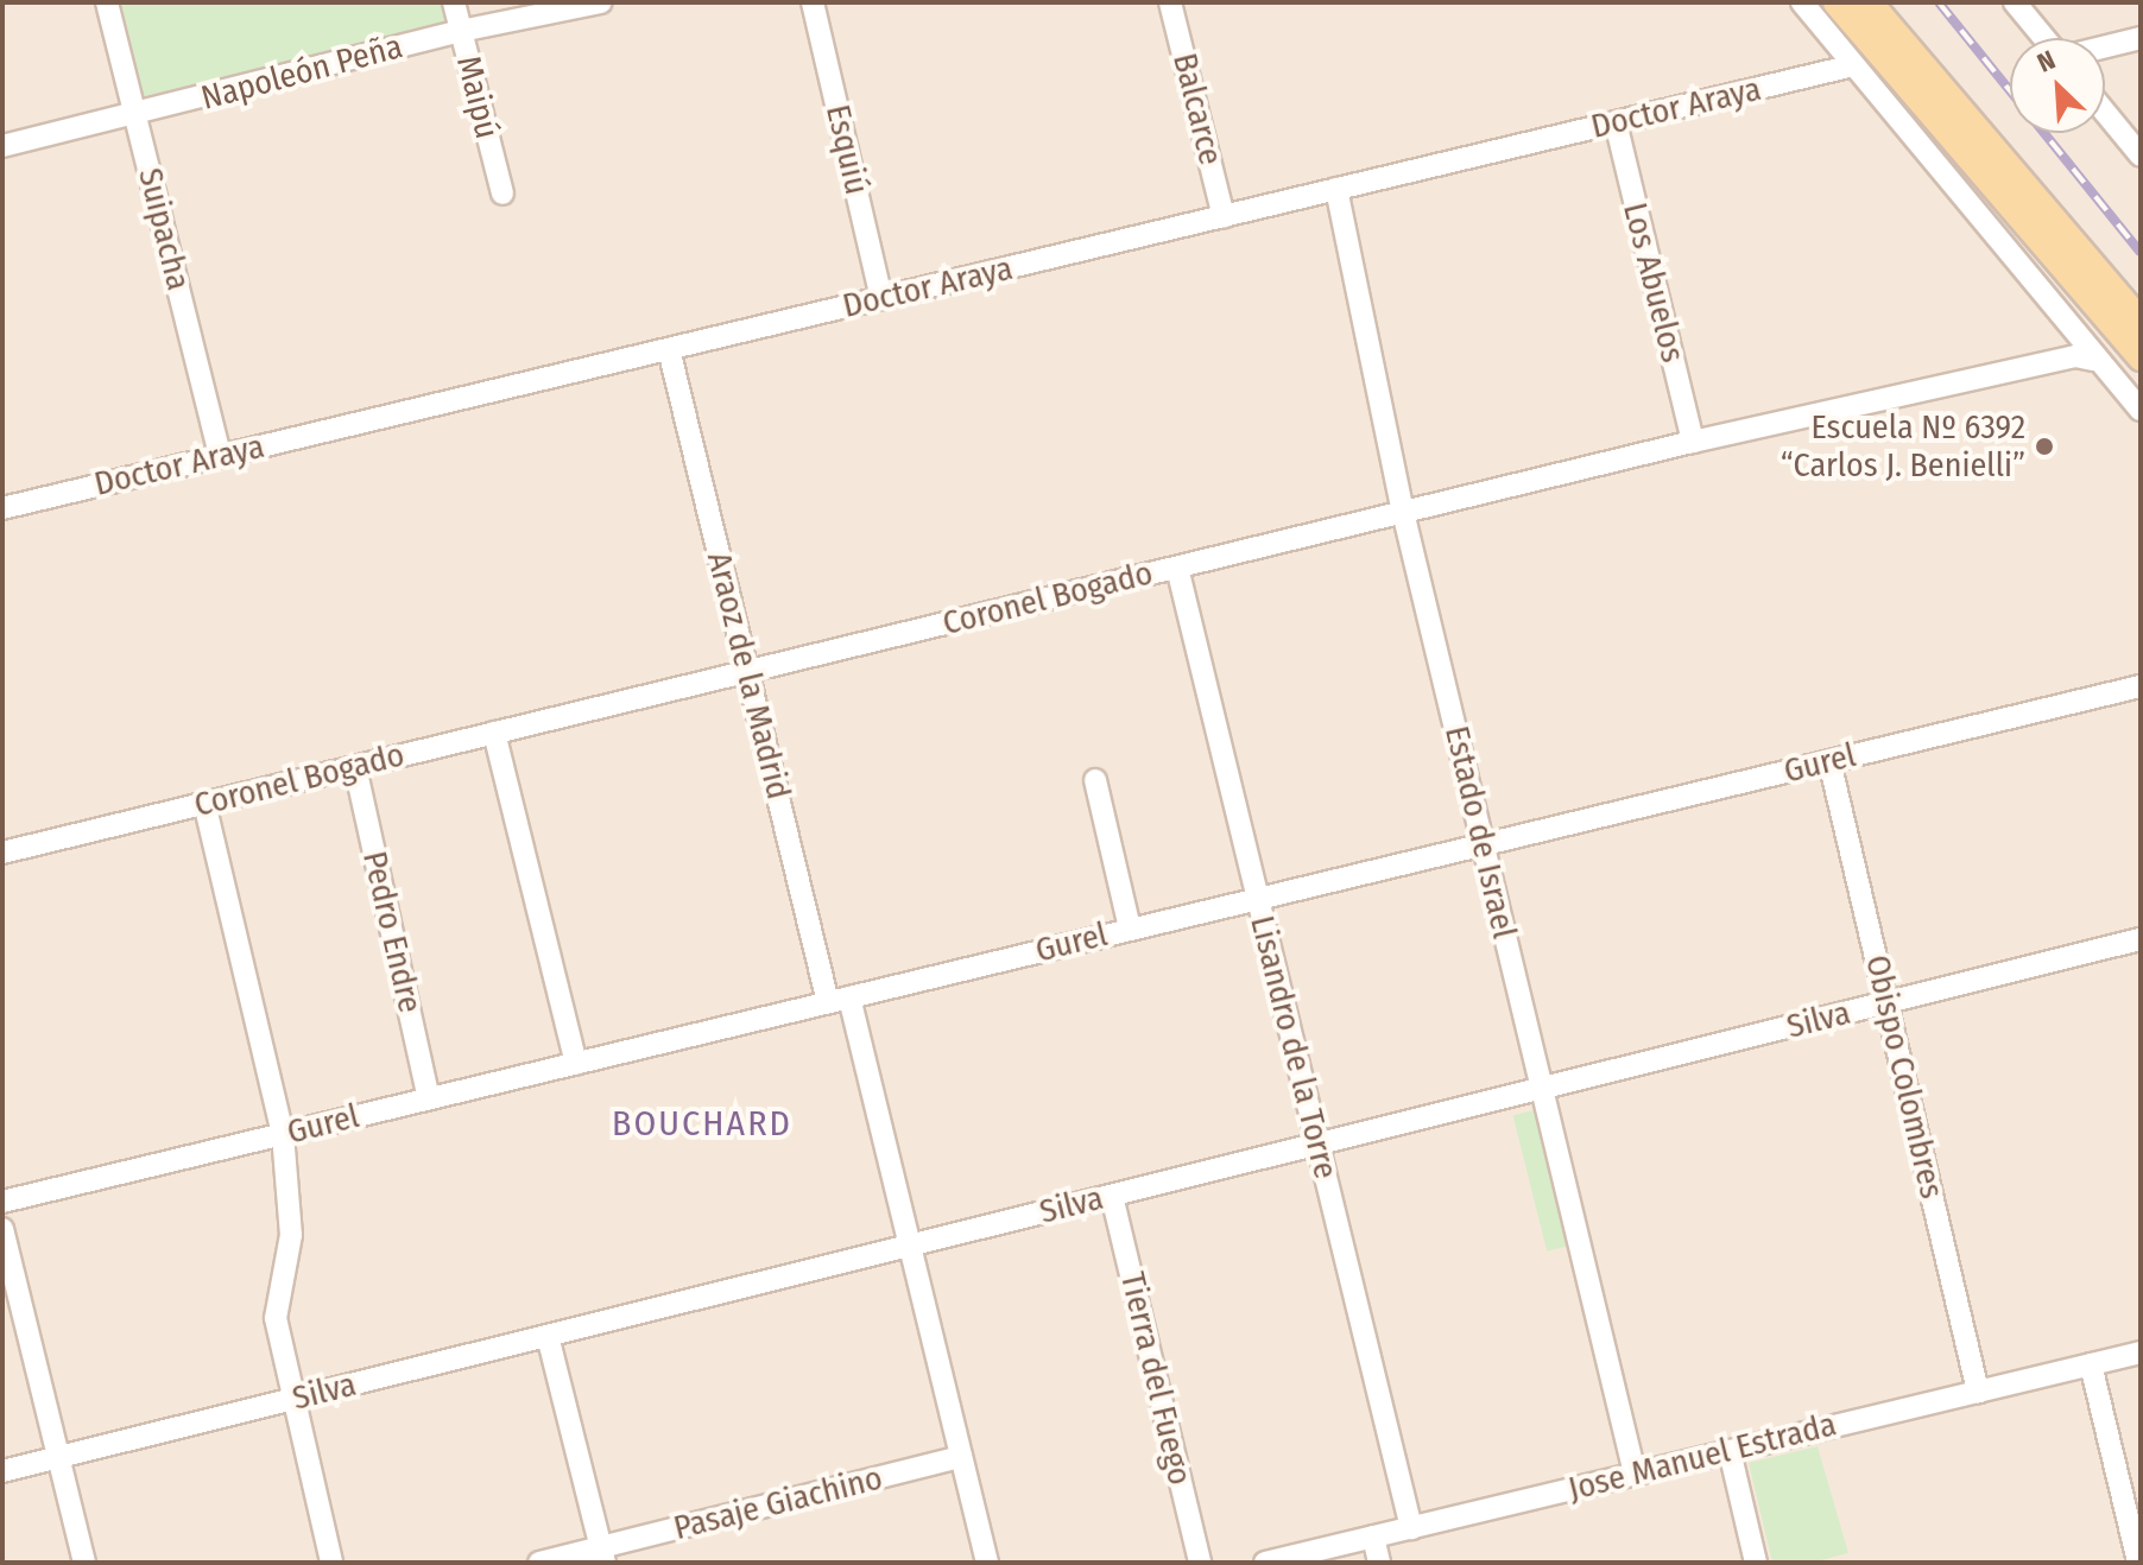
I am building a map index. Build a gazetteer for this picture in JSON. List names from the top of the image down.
{
  "streets": {
    "street": [
      "Napoleón Peña",
      "Maipú",
      "Doctor Araya",
      "Balcarce",
      "Esquiú",
      "Suipacha",
      "Los Abuelos",
      "Coronel Bogado",
      "Araoz de la Madrid",
      "Gurel",
      "Estado de Israel",
      "Pedro Endre",
      "Silva",
      "Lisandro de la Torre",
      "Obispo Colombres",
      "Tierra del Fuego",
      "Jose Manuel Estrada",
      "Pasaje Giachino"
    ]
  },
  "crossings": [
    ["Napoleón Peña", "Maipú"],
    ["Napoleón Peña", "Suipacha"],
    ["Doctor Araya", "Balcarce"],
    ["Doctor Araya", "Esquiú"],
    ["Doctor Araya", "Suipacha"],
    ["Doctor Araya", "Los Abuelos"],
    ["Doctor Araya", "Araoz de la Madrid"],
    ["Doctor Araya", "Estado de Israel"],
    ["Los Abuelos", "Coronel Bogado"],
    ["Coronel Bogado", "Araoz de la Madrid"],
    ["Coronel Bogado", "Estado de Israel"],
    ["Coronel Bogado", "Pedro Endre"],
    ["Coronel Bogado", "Lisandro de la Torre"],
    ["Araoz de la Madrid", "Gurel"],
    ["Araoz de la Madrid", "Silva"],
    ["Araoz de la Madrid", "Pasaje Giachino"],
    ["Gurel", "Estado de Israel"],
    ["Gurel", "Pedro Endre"],
    ["Gurel", "Lisandro de la Torre"],
    ["Gurel", "Obispo Colombres"],
    ["Estado de Israel", "Silva"],
    ["Estado de Israel", "Jose Manuel Estrada"],
    ["Silva", "Lisandro de la Torre"],
    ["Silva", "Obispo Colombres"],
    ["Silva", "Tierra del Fuego"],
    ["Lisandro de la Torre", "Jose Manuel Estrada"],
    ["Obispo Colombres", "Jose Manuel Estrada"]
  ],
  "districts": ["BOUCHARD"],
  "places": ["Escuela Nº 6392 “Carlos J. Benielli”"],
  "north": "top left"
}
